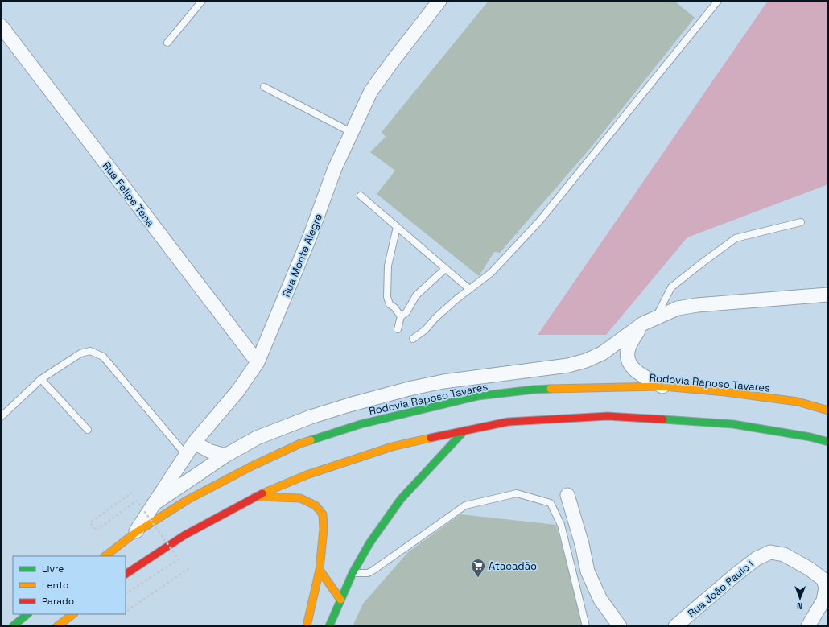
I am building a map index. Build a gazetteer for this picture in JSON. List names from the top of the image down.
{
  "streets": {
    "main road": ["Rodovia Raposo Tavares"],
    "street": ["Rua Felipe Tena", "Rua Monte Alegre", "Rua João Paulo I"]
  },
  "crossings": [
    ["Rua Felipe Tena", "Rua Monte Alegre"],
    ["Rua Monte Alegre", "Rodovia Raposo Tavares"]
  ],
  "places": {
    "supermarket": ["Atacadão"]
  },
  "legend": ["Livre", "Lento", "Parado"],
  "north": "bottom"
}
